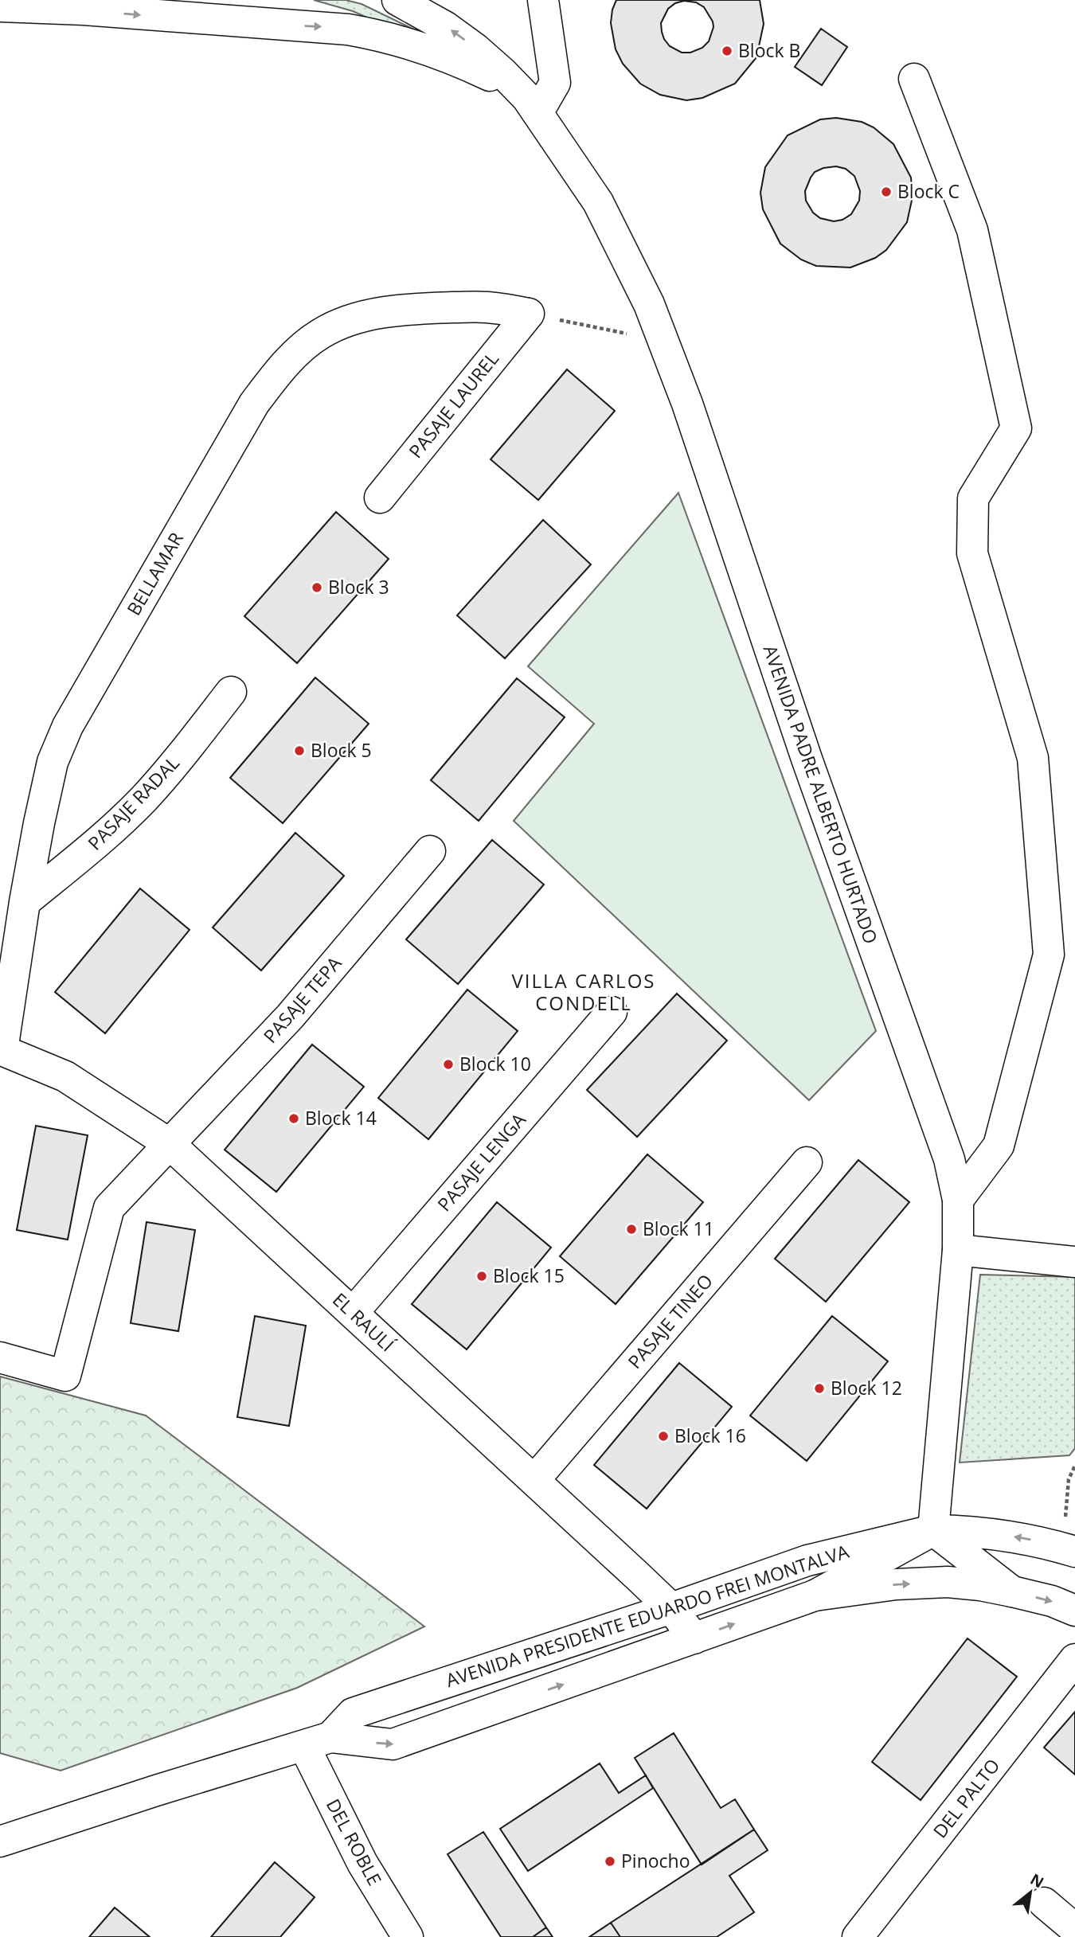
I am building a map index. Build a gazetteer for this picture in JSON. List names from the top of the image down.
{
  "streets": {
    "street": [
      "PASAJE LAUREL",
      "BELLAMAR",
      "AVENIDA PADRE ALBERTO HURTADO",
      "PASAJE RADAL",
      "PASAJE TEPA",
      "PASAJE LENGA",
      "PASAJE TINEO",
      "EL RAULÍ",
      "AVENIDA PRESIDENTE EDUARDO FREI MONTALVA",
      "DEL PALTO",
      "DEL ROBLE"
    ]
  },
  "crossings": [
    ["PASAJE LAUREL", "BELLAMAR"],
    ["BELLAMAR", "PASAJE RADAL"],
    ["BELLAMAR", "EL RAULÍ"],
    ["AVENIDA PADRE ALBERTO HURTADO", "AVENIDA PRESIDENTE EDUARDO FREI MONTALVA"],
    ["PASAJE TEPA", "EL RAULÍ"],
    ["PASAJE LENGA", "EL RAULÍ"],
    ["PASAJE TINEO", "EL RAULÍ"],
    ["EL RAULÍ", "AVENIDA PRESIDENTE EDUARDO FREI MONTALVA"],
    ["AVENIDA PRESIDENTE EDUARDO FREI MONTALVA", "DEL ROBLE"]
  ],
  "districts": ["VILLA CARLOS CONDELL"],
  "places": [
    "Block B",
    "Block C",
    "Block 3",
    "Block 5",
    "Block 10",
    "Block 14",
    "Block 11",
    "Block 15",
    "Block 12",
    "Block 16",
    "Pinocho"
  ],
  "north": "top right"
}
